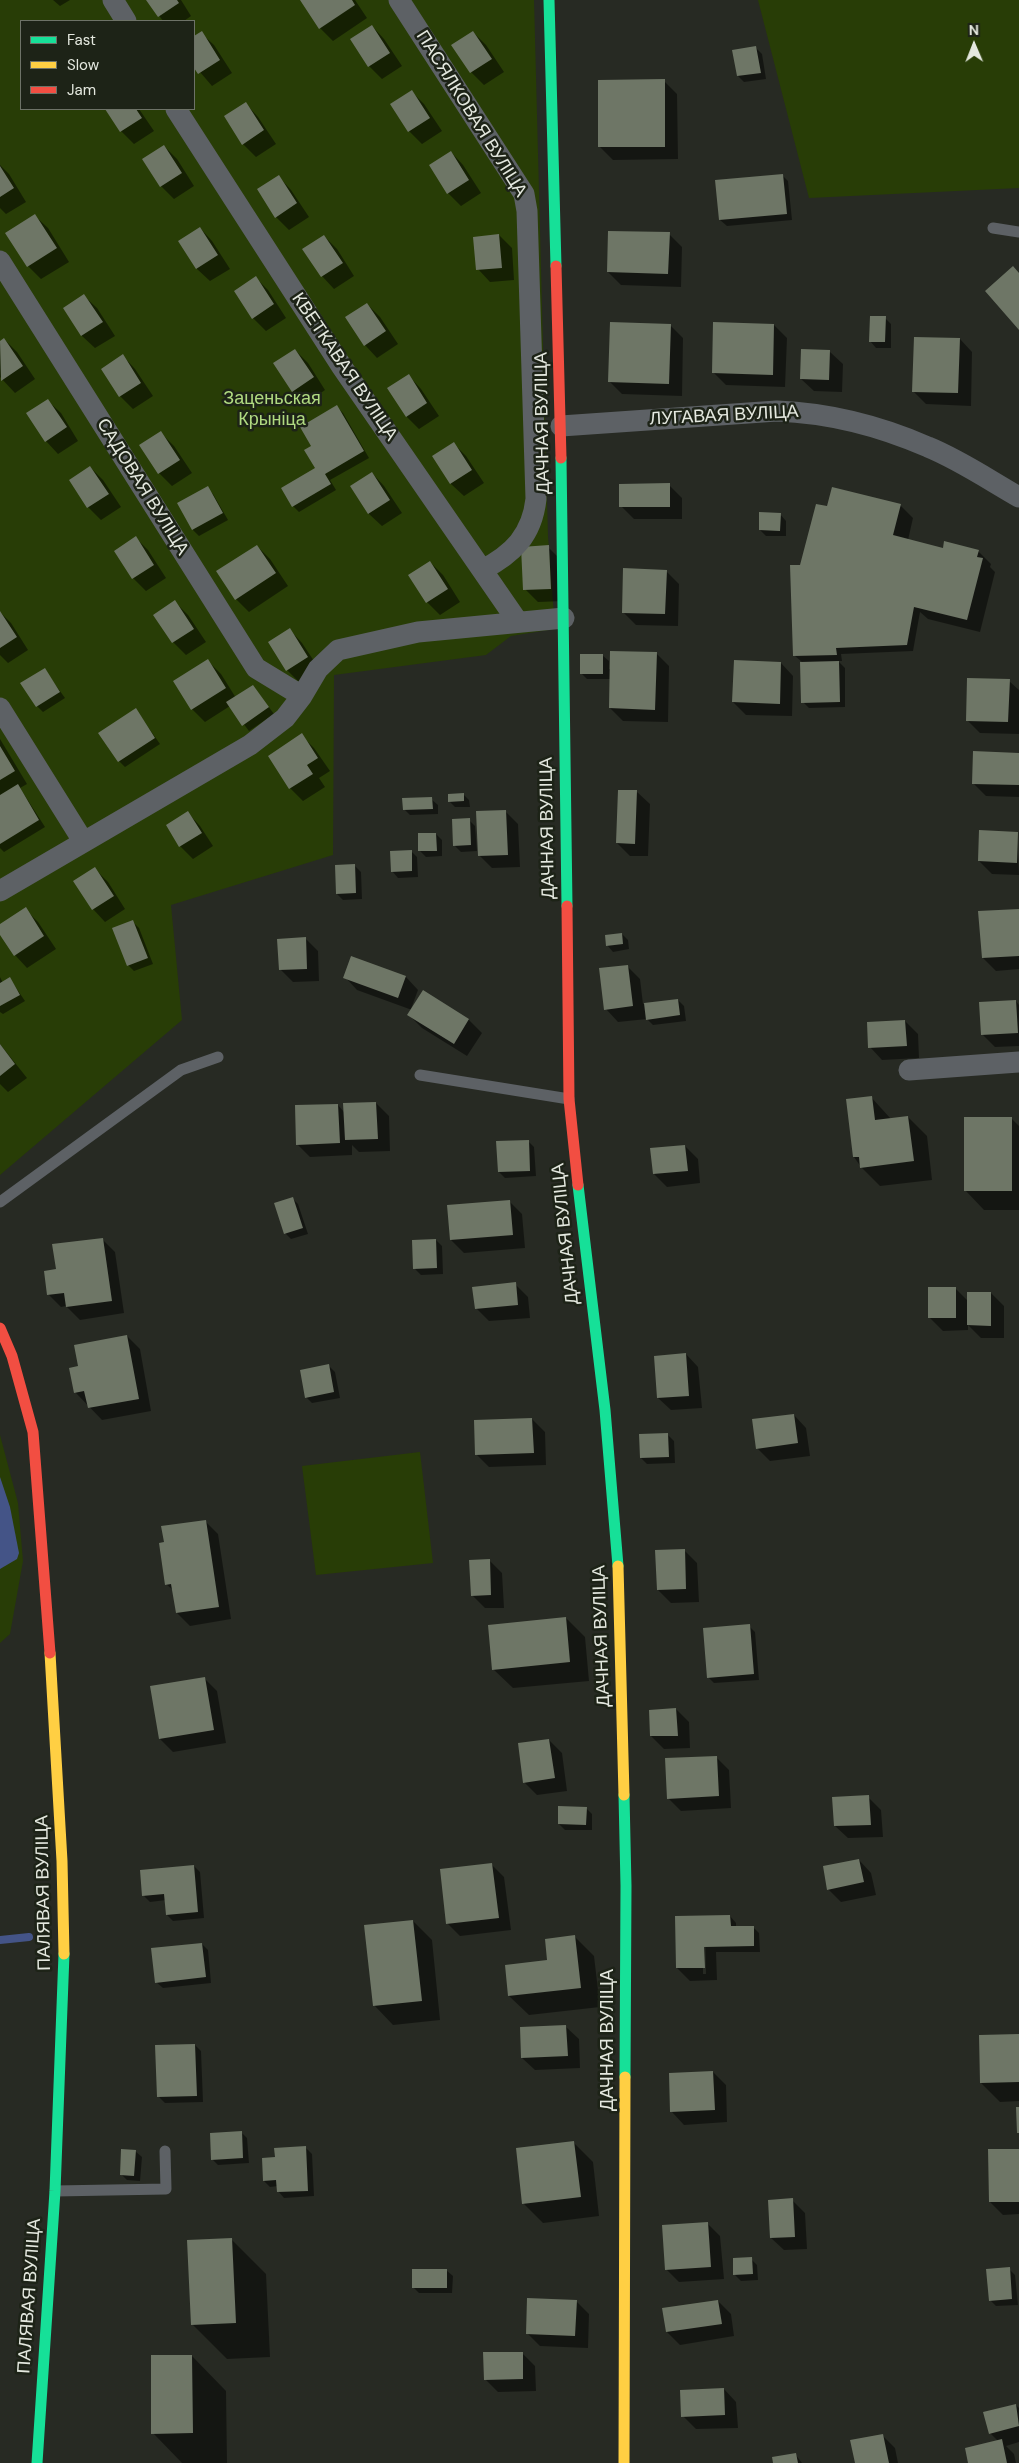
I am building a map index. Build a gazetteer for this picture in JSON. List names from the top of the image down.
{
  "streets": {
    "street": [
      "ПАСЯЛКОВАЯ ВУЛІЦА",
      "КВЕТКАВАЯ ВУЛІЦА",
      "ЛУГАВАЯ ВУЛІЦА",
      "ДАЧНАЯ ВУЛІЦА",
      "САДОВАЯ ВУЛІЦА",
      "ПАЛЯВАЯ ВУЛІЦА"
    ]
  },
  "crossings": [
    ["ПАСЯЛКОВАЯ ВУЛІЦА", "КВЕТКАВАЯ ВУЛІЦА"],
    ["ЛУГАВАЯ ВУЛІЦА", "ДАЧНАЯ ВУЛІЦА"]
  ],
  "parks": ["Заценьская Крыніца"],
  "legend": ["Fast", "Slow", "Jam"],
  "north": "top"
}
